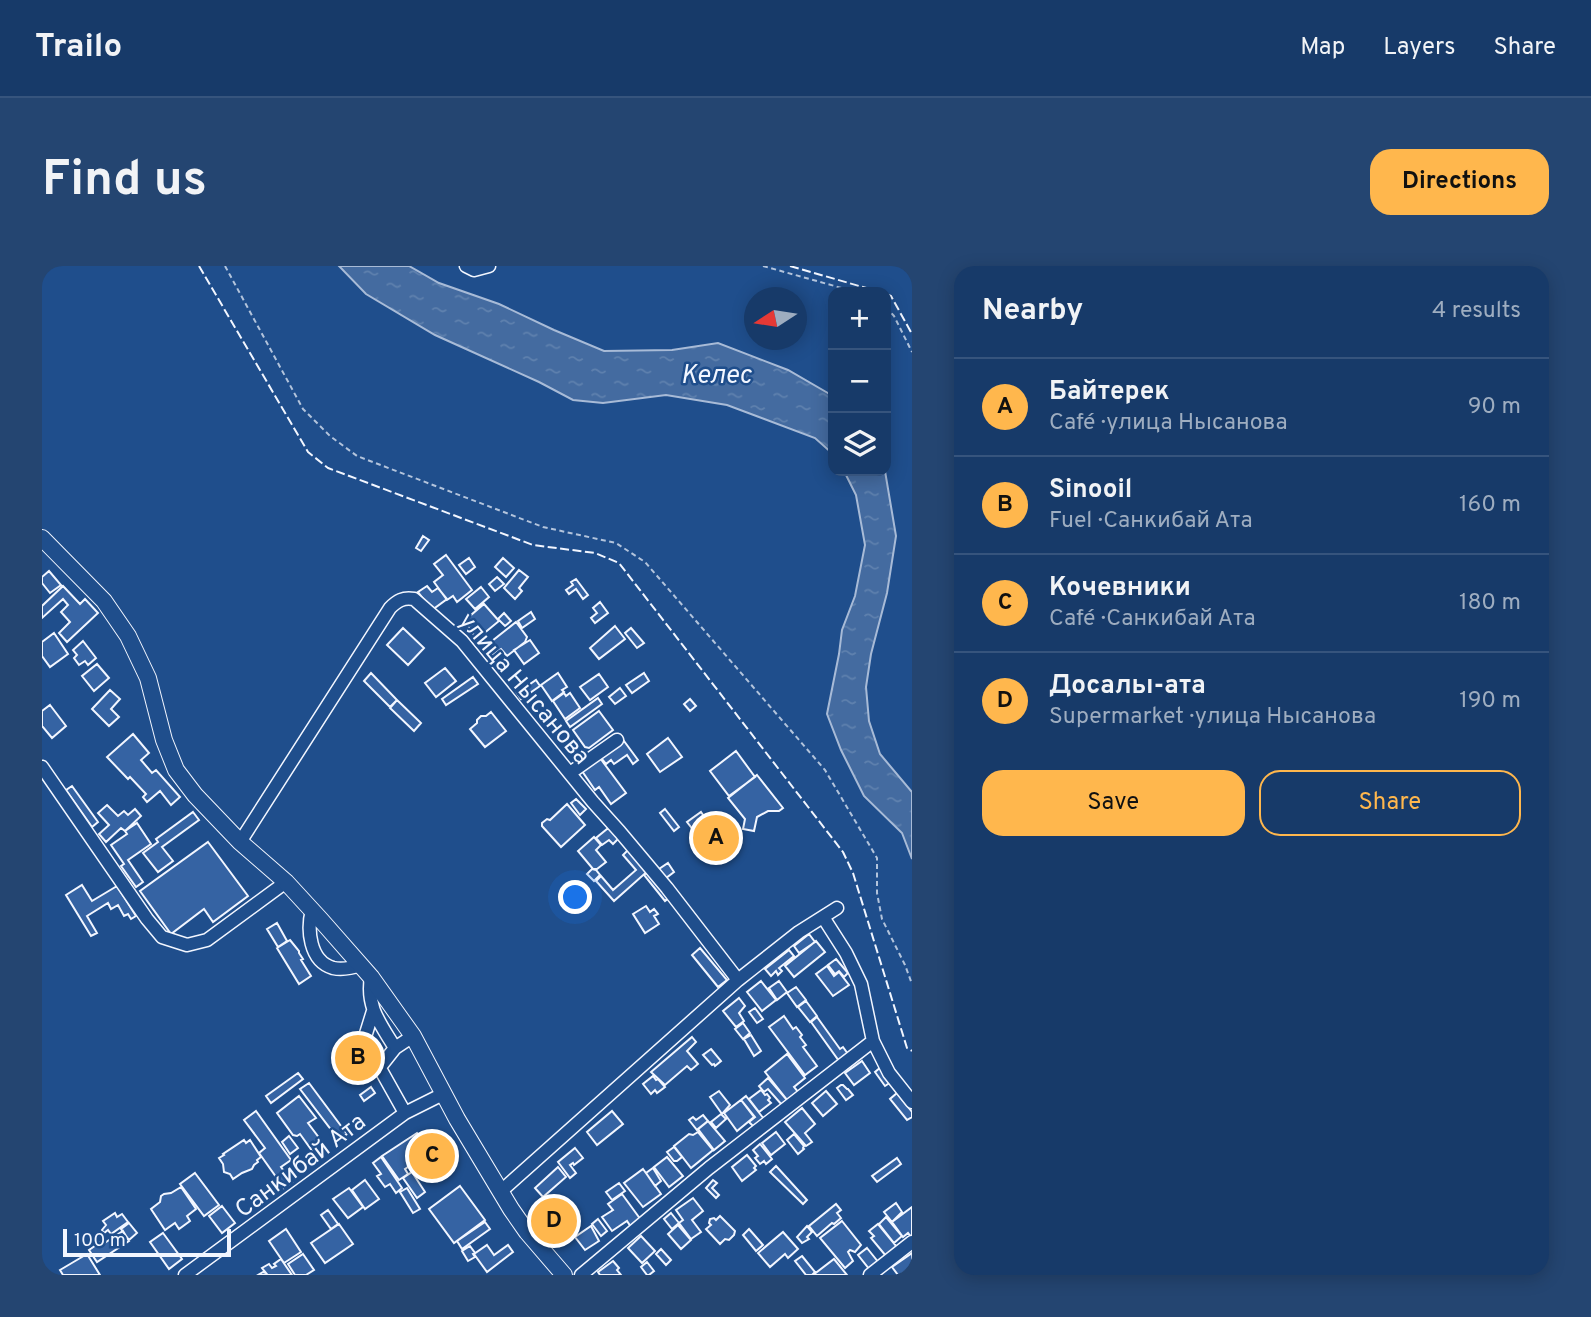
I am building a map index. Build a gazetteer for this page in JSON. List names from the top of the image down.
{
  "streets": {
    "street": ["улица Нысанова", "Санкибай Ата"]
  },
  "water": ["Келес"],
  "scale_bar": "100 m",
  "north": "left",
  "page": {
    "header": "Trailo",
    "nav": ["Map", "Layers", "Share"],
    "buttons": [
      "Directions",
      ["Save", "Share"]
    ],
    "title": "Find us",
    "heading": ["Nearby", "4 results"],
    "map_buttons": ["+", "−"],
    "list": [
      {
        "mark": "A",
        "name": "Байтерек",
        "note": "Café · улица Нысанова",
        "value": "90 m"
      },
      {
        "mark": "B",
        "name": "Sinooil",
        "note": "Fuel · Санкибай Ата",
        "value": "160 m"
      },
      {
        "mark": "C",
        "name": "Кочевники",
        "note": "Café · Санкибай Ата",
        "value": "180 m"
      },
      {
        "mark": "D",
        "name": "Досалы-ата",
        "note": "Supermarket · улица Нысанова",
        "value": "190 m"
      }
    ],
    "pins": [
      "A",
      "B",
      "C",
      "D"
    ],
    "scale": "100 m"
  }
}
